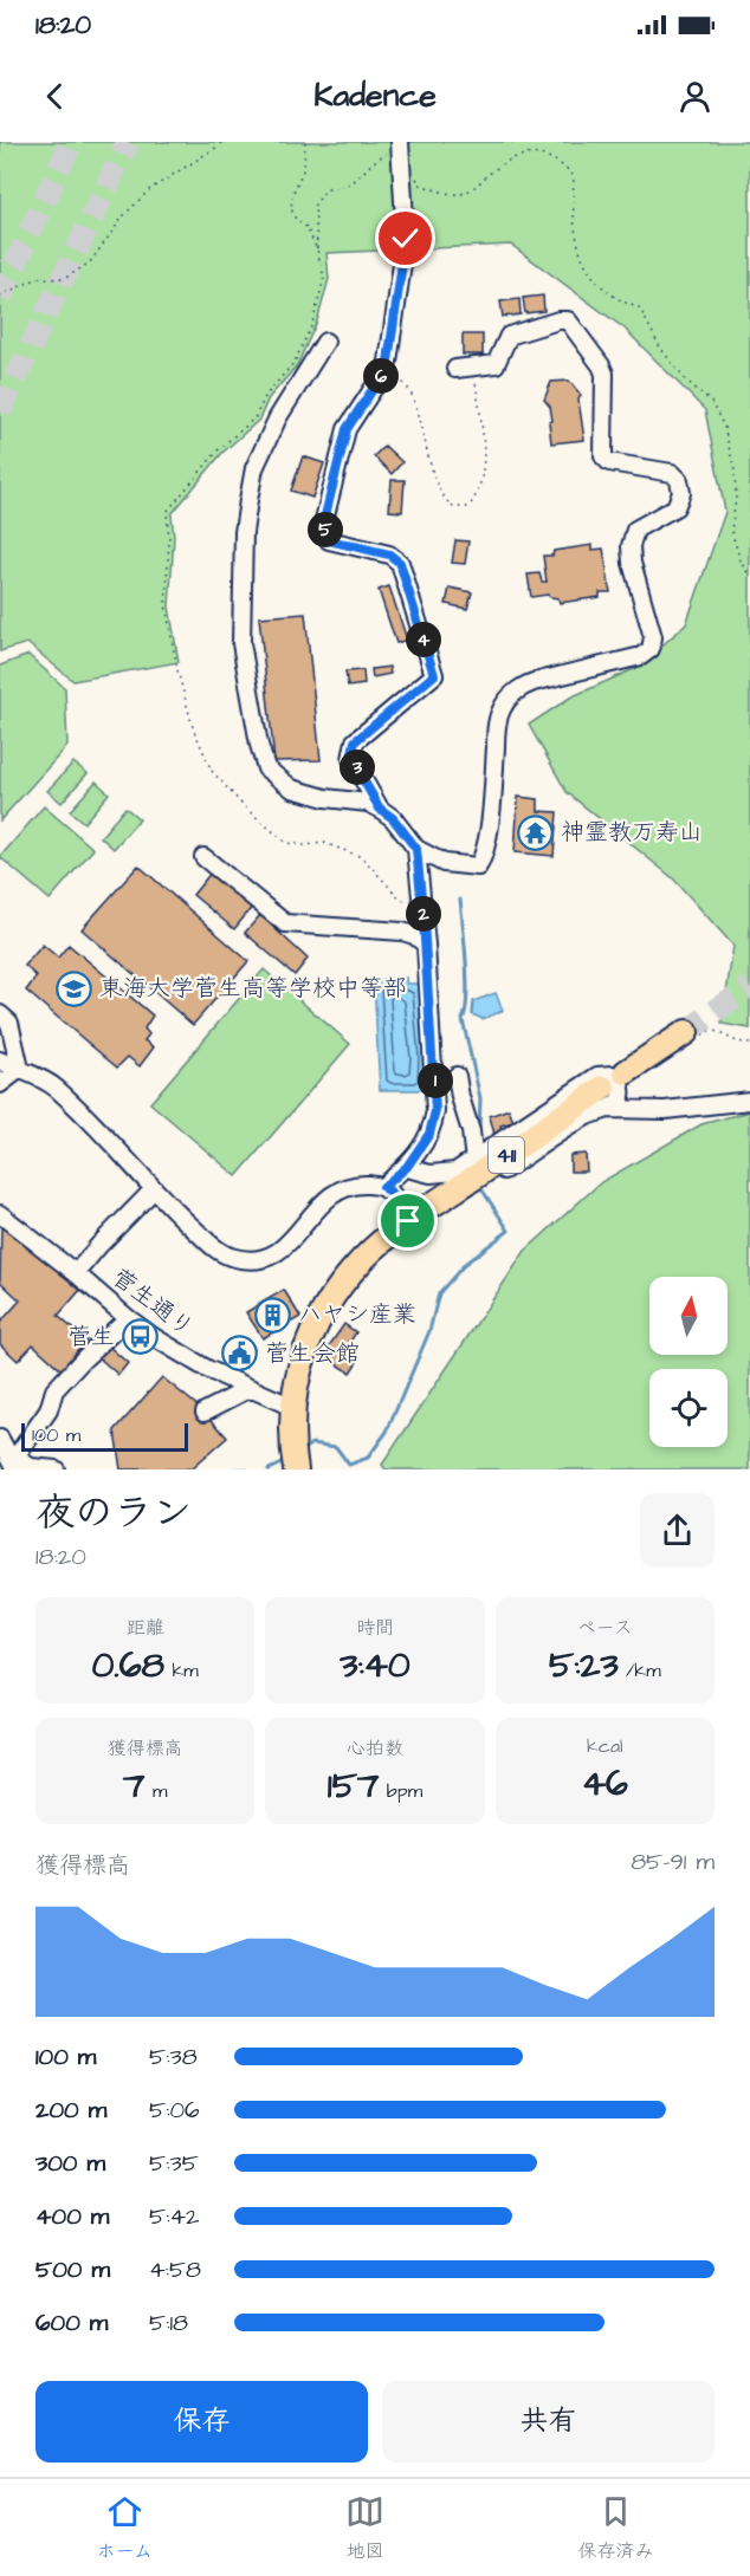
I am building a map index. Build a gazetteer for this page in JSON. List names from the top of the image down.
{
  "streets": {
    "highway": ["411"],
    "street": ["菅生通り"]
  },
  "crossings": [
    ["411", "菅生通り"]
  ],
  "places": {
    "temple": ["神霊教万寿山"],
    "school or university": ["東海大学菅生高等学校中等部"],
    "building": ["ハヤシ産業"],
    "bus stop": ["菅生"],
    "public building": ["菅生会館"]
  },
  "scale_bar": "100 m",
  "north": "top",
  "page": {
    "status": "18:20",
    "header": "Kadence",
    "pins": [
      "6",
      "5",
      "4",
      "3",
      "2",
      "1"
    ],
    "scale": "100 m",
    "heading": ["夜のラン", "18:20"],
    "stats": [
      ["距離", "0.68 km"],
      ["時間", "3:40"],
      ["ペース", "5:23 /km"],
      ["獲得標高", "7 m"],
      ["心拍数", "157 bpm"],
      ["kcal", "46"]
    ],
    "chart": ["獲得標高", "85–91 m"],
    "list": [
      {
        "name": "100 m",
        "note": "5:38"
      },
      {
        "name": "200 m",
        "note": "5:06"
      },
      {
        "name": "300 m",
        "note": "5:35"
      },
      {
        "name": "400 m",
        "note": "5:42"
      },
      {
        "name": "500 m",
        "note": "4:58"
      },
      {
        "name": "600 m",
        "note": "5:18"
      }
    ],
    "buttons": ["保存", "共有"],
    "tabs": ["ホーム", "地図", "保存済み"]
  }
}
